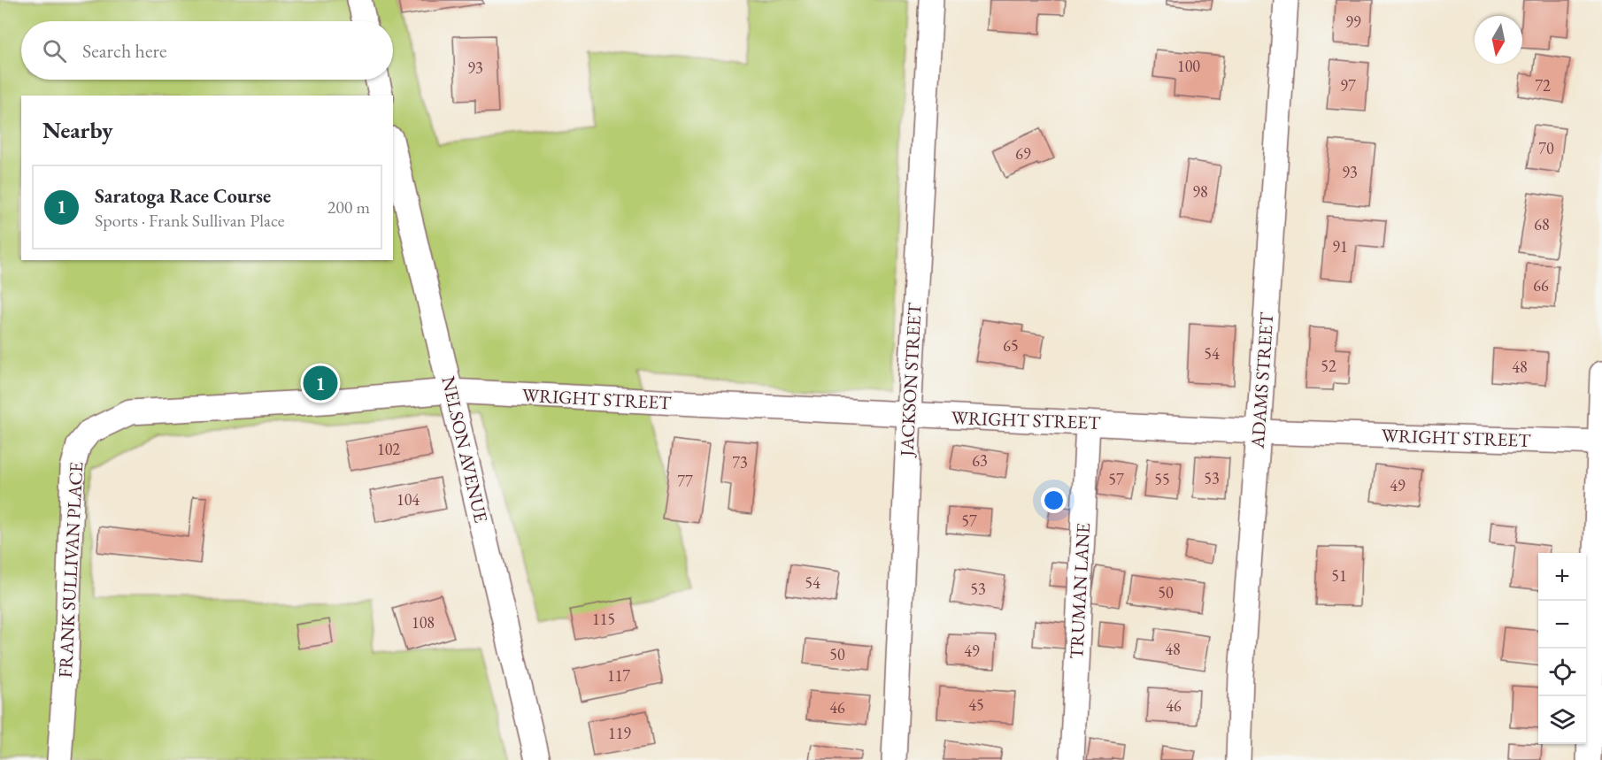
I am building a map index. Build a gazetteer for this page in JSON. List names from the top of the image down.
{
  "streets": {
    "street": [
      "JACKSON STREET",
      "ADAMS STREET",
      "WRIGHT STREET",
      "NELSON AVENUE",
      "FRANK SULLIVAN PLACE",
      "TRUMAN LANE"
    ]
  },
  "crossings": [
    ["JACKSON STREET", "WRIGHT STREET"],
    ["ADAMS STREET", "WRIGHT STREET"],
    ["WRIGHT STREET", "NELSON AVENUE"],
    ["WRIGHT STREET", "FRANK SULLIVAN PLACE"],
    ["WRIGHT STREET", "TRUMAN LANE"],
    ["NELSON AVENUE", "FRANK SULLIVAN PLACE"]
  ],
  "house_numbers": [
    "99",
    "100",
    "93",
    "97",
    "72",
    "70",
    "69",
    "93",
    "98",
    "68",
    "91",
    "66",
    "65",
    "54",
    "52",
    "48",
    "102",
    "63",
    "73",
    "53",
    "57",
    "55",
    "77",
    "49",
    "104",
    "57",
    "51",
    "54",
    "53",
    "50",
    "115",
    "108",
    "48",
    "49",
    "50",
    "117",
    "45",
    "46",
    "46",
    "119"
  ],
  "north": "bottom",
  "page": {
    "search": "Search here",
    "heading": "Nearby",
    "list": [
      {
        "mark": "1",
        "name": "Saratoga Race Course",
        "note": "Sports · Frank Sullivan Place",
        "value": "200 m"
      }
    ],
    "pins": "1",
    "map_buttons": ["+", "−"]
  }
}
